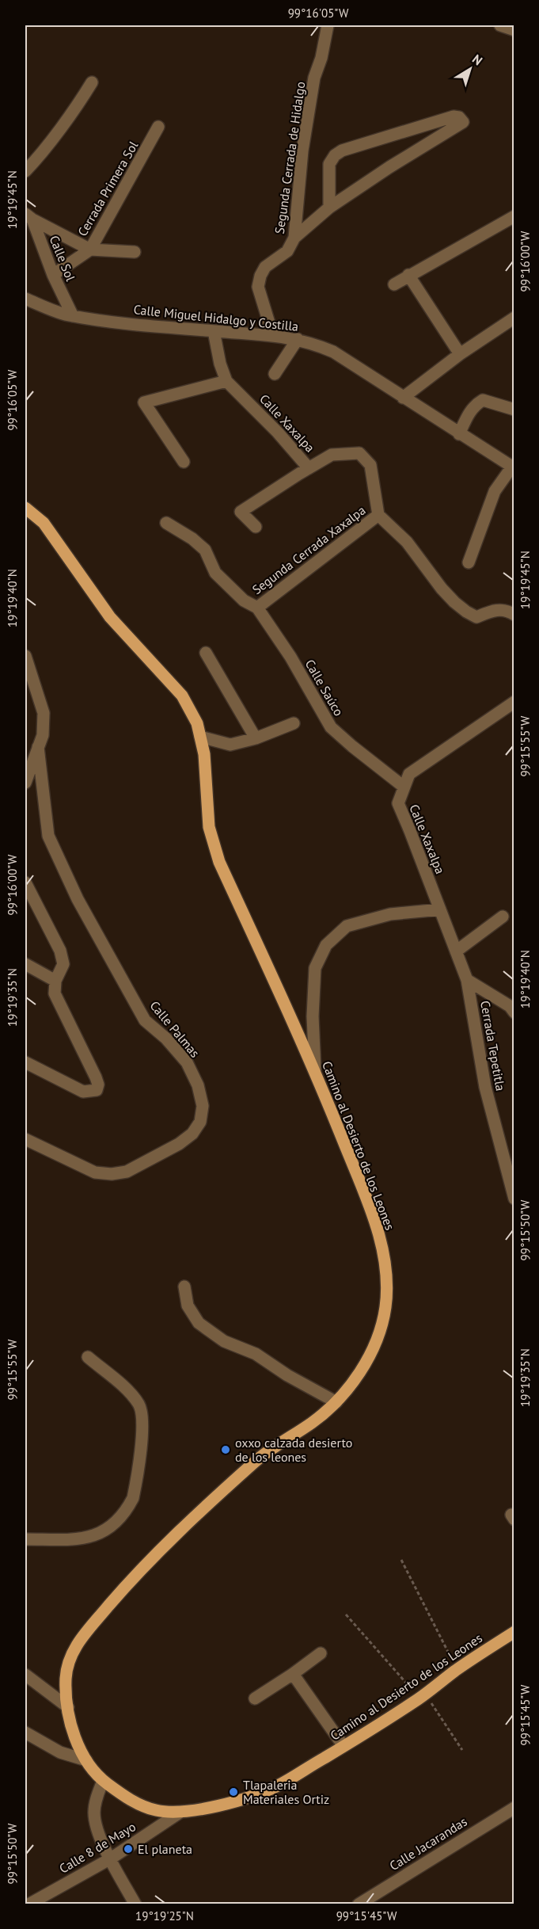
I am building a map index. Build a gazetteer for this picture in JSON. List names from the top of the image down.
{
  "streets": {
    "main road": ["Camino al Desierto de los Leones"],
    "street": [
      "Segunda Cerrada de Hidalgo",
      "Cerrada Primera Sol",
      "Calle Sol",
      "Calle Miguel Hidalgo y Costilla",
      "Calle Xaxalpa",
      "Segunda Cerrada Xaxalpa",
      "Calle Saúco",
      "Calle Palmas",
      "Cerrada Tepetitla",
      "Calle Jacarandas",
      "Calle 8 de Mayo"
    ]
  },
  "crossings": [
    ["Segunda Cerrada de Hidalgo", "Calle Miguel Hidalgo y Costilla"],
    ["Cerrada Primera Sol", "Calle Sol"],
    ["Calle Sol", "Calle Miguel Hidalgo y Costilla"],
    ["Calle Miguel Hidalgo y Costilla", "Calle Xaxalpa"],
    ["Calle Xaxalpa", "Segunda Cerrada Xaxalpa"],
    ["Calle Xaxalpa", "Calle Saúco"],
    ["Calle Xaxalpa", "Cerrada Tepetitla"],
    ["Segunda Cerrada Xaxalpa", "Calle Saúco"],
    ["Camino al Desierto de los Leones", "Calle 8 de Mayo"]
  ],
  "places": ["oxxo calzada desierto de los leones", "Tlapaleria Materiales Ortiz", "El planeta"],
  "north": "top right",
  "coordinates": [
    "99°16'05\"W",
    "19°19'45\"N",
    "99°16'00\"W",
    "19°19'40\"N",
    "99°15'55\"W",
    "19°19'35\"N",
    "99°15'50\"W",
    "99°15'45\"W",
    "19°19'25\"N"
  ]
}
